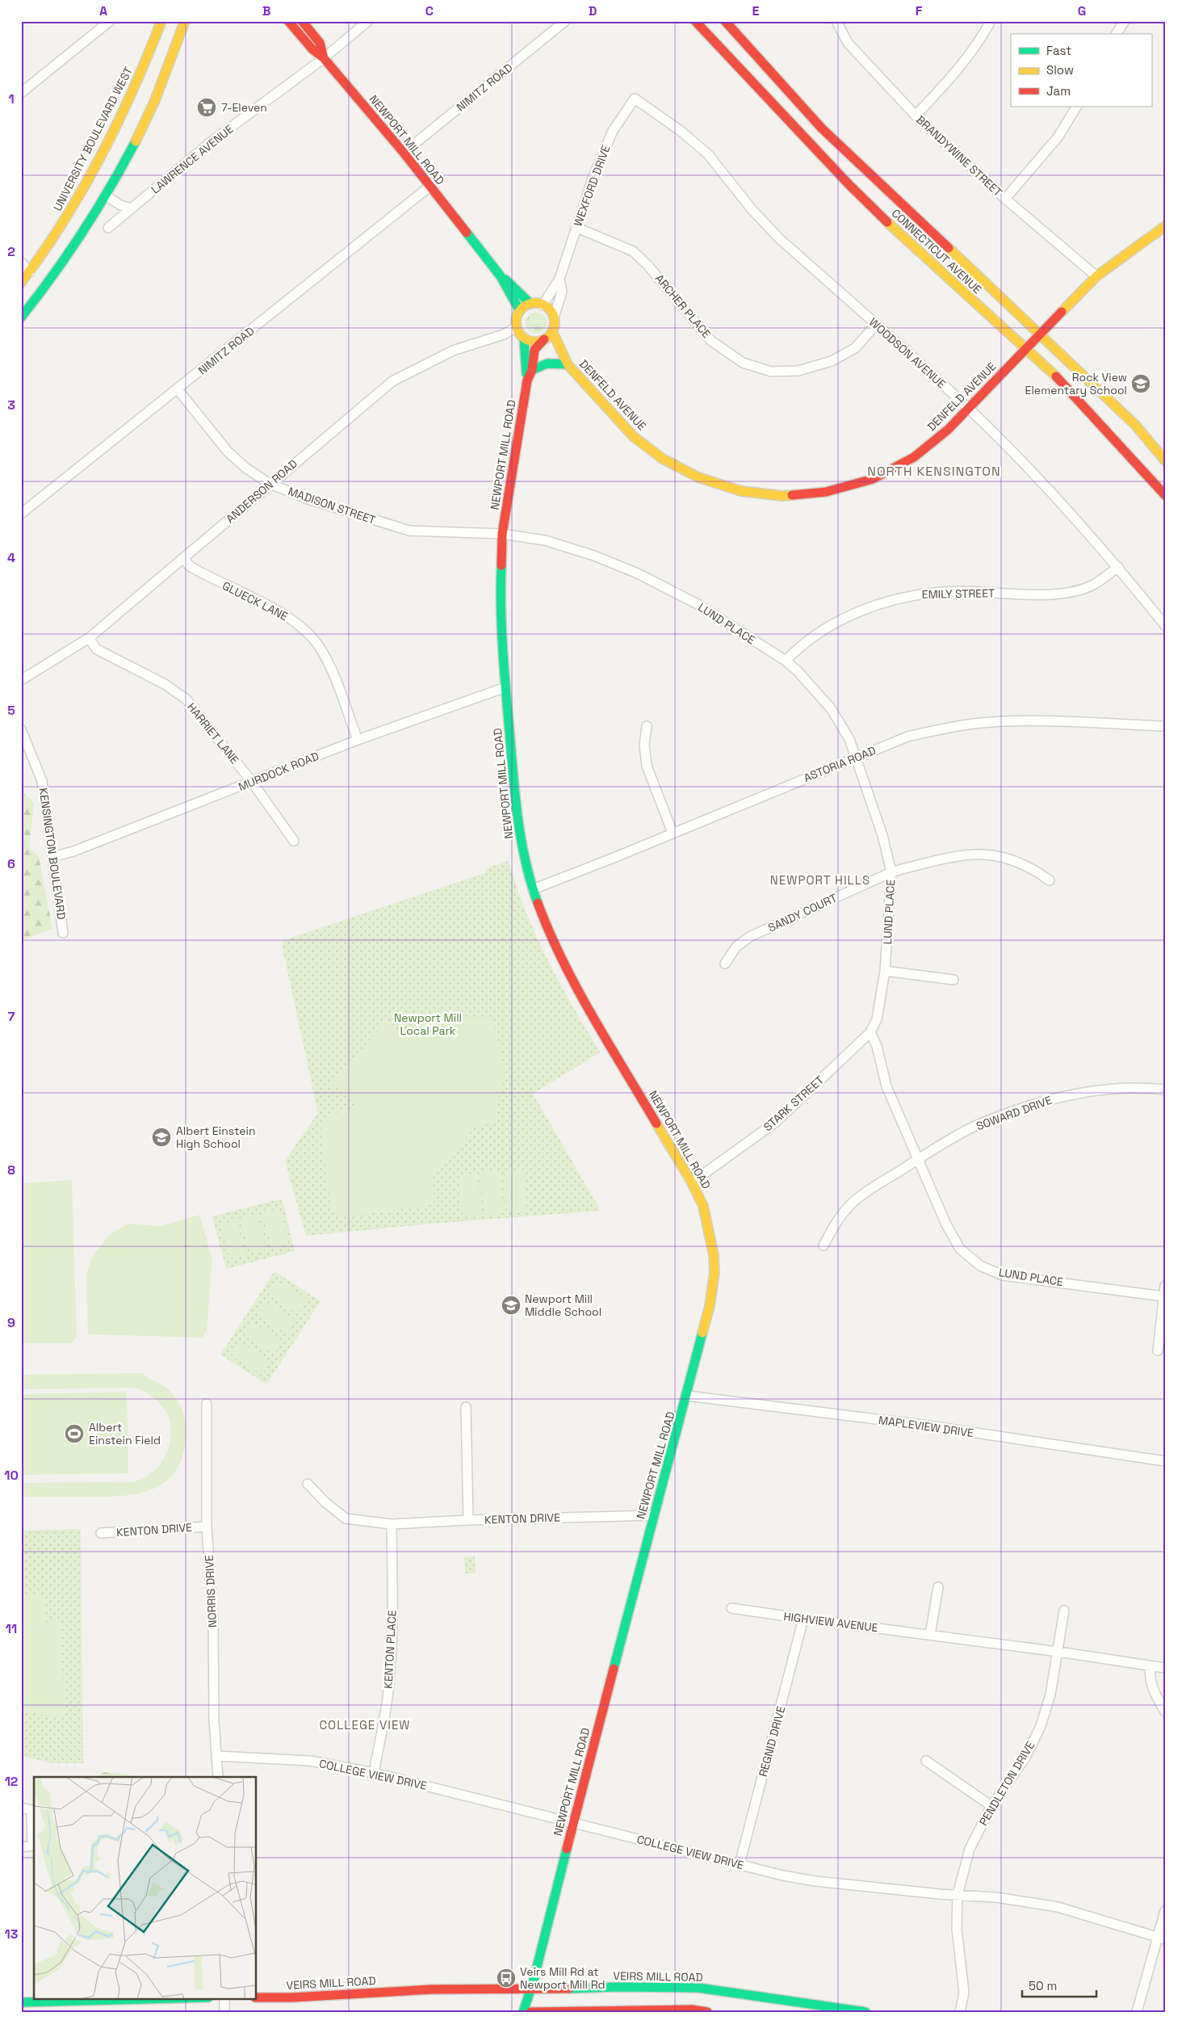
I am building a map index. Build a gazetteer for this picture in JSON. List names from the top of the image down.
{
  "streets": {
    "street": [
      "NIMITZ ROAD",
      "UNIVERSITY BOULEVARD WEST",
      "NEWPORT MILL ROAD",
      "BRANDYWINE STREET",
      "LAWRENCE AVENUE",
      "WEXFORD DRIVE",
      "CONNECTICUT AVENUE",
      "ARCHER PLACE",
      "WOODSON AVENUE",
      "DENFELD AVENUE",
      "ANDERSON ROAD",
      "MADISON STREET",
      "EMILY STREET",
      "GLUECK LANE",
      "LUND PLACE",
      "HARRIET LANE",
      "ASTORIA ROAD",
      "MURDOCK ROAD",
      "KENSINGTON BOULEVARD",
      "SANDY COURT",
      "STARK STREET",
      "SOWARD DRIVE",
      "MAPLEVIEW DRIVE",
      "KENTON DRIVE",
      "NORRIS DRIVE",
      "HIGHVIEW AVENUE",
      "KENTON PLACE",
      "REGNID DRIVE",
      "COLLEGE VIEW DRIVE",
      "PENDLETON DRIVE",
      "VEIRS MILL ROAD"
    ]
  },
  "crossings": [
    ["NIMITZ ROAD", "NEWPORT MILL ROAD"],
    ["NIMITZ ROAD", "MADISON STREET"],
    ["NEWPORT MILL ROAD", "LAWRENCE AVENUE"],
    ["NEWPORT MILL ROAD", "WEXFORD DRIVE"],
    ["NEWPORT MILL ROAD", "DENFELD AVENUE"],
    ["NEWPORT MILL ROAD", "ANDERSON ROAD"],
    ["NEWPORT MILL ROAD", "MADISON STREET"],
    ["NEWPORT MILL ROAD", "LUND PLACE"],
    ["NEWPORT MILL ROAD", "ASTORIA ROAD"],
    ["NEWPORT MILL ROAD", "MURDOCK ROAD"],
    ["NEWPORT MILL ROAD", "STARK STREET"],
    ["NEWPORT MILL ROAD", "MAPLEVIEW DRIVE"],
    ["NEWPORT MILL ROAD", "KENTON DRIVE"],
    ["NEWPORT MILL ROAD", "COLLEGE VIEW DRIVE"],
    ["NEWPORT MILL ROAD", "VEIRS MILL ROAD"],
    ["BRANDYWINE STREET", "DENFELD AVENUE"],
    ["WEXFORD DRIVE", "ARCHER PLACE"],
    ["WEXFORD DRIVE", "WOODSON AVENUE"],
    ["WEXFORD DRIVE", "DENFELD AVENUE"],
    ["WEXFORD DRIVE", "ANDERSON ROAD"],
    ["CONNECTICUT AVENUE", "DENFELD AVENUE"],
    ["ARCHER PLACE", "WOODSON AVENUE"],
    ["WOODSON AVENUE", "DENFELD AVENUE"],
    ["WOODSON AVENUE", "EMILY STREET"],
    ["DENFELD AVENUE", "ANDERSON ROAD"],
    ["ANDERSON ROAD", "MADISON STREET"],
    ["ANDERSON ROAD", "GLUECK LANE"],
    ["ANDERSON ROAD", "HARRIET LANE"],
    ["MADISON STREET", "LUND PLACE"],
    ["EMILY STREET", "LUND PLACE"],
    ["GLUECK LANE", "MURDOCK ROAD"],
    ["LUND PLACE", "ASTORIA ROAD"],
    ["LUND PLACE", "SANDY COURT"],
    ["LUND PLACE", "STARK STREET"],
    ["LUND PLACE", "SOWARD DRIVE"],
    ["HARRIET LANE", "MURDOCK ROAD"],
    ["MURDOCK ROAD", "KENSINGTON BOULEVARD"],
    ["KENTON DRIVE", "NORRIS DRIVE"],
    ["KENTON DRIVE", "KENTON PLACE"],
    ["NORRIS DRIVE", "COLLEGE VIEW DRIVE"],
    ["HIGHVIEW AVENUE", "REGNID DRIVE"],
    ["HIGHVIEW AVENUE", "PENDLETON DRIVE"],
    ["KENTON PLACE", "COLLEGE VIEW DRIVE"],
    ["REGNID DRIVE", "COLLEGE VIEW DRIVE"],
    ["COLLEGE VIEW DRIVE", "PENDLETON DRIVE"]
  ],
  "districts": ["NORTH KENSINGTON", "NEWPORT HILLS", "COLLEGE VIEW"],
  "parks": ["Newport Mill Local Park"],
  "places": {
    "supermarket": ["7-Eleven"],
    "school or university": ["Rock View Elementary School", "Albert Einstein High School", "Newport Mill Middle School"],
    "sports": ["Albert Einstein Field"],
    "bus stop": ["Veirs Mill Rd at Newport Mill Rd"]
  },
  "legend": ["Fast", "Slow", "Jam"],
  "scale_bar": "50 m",
  "grid": {
    "columns": [
      "A",
      "B",
      "C",
      "D",
      "E",
      "F",
      "G"
    ],
    "rows": [
      "1",
      "2",
      "3",
      "4",
      "5",
      "6",
      "7",
      "8",
      "9",
      "10",
      "11",
      "12",
      "13"
    ]
  }
}
